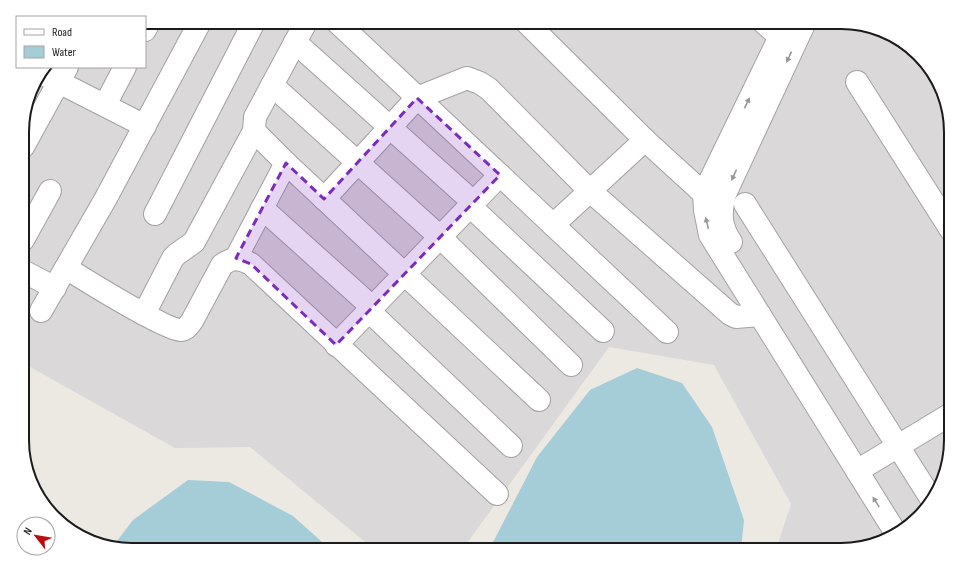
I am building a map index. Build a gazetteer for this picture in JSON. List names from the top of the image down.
{
  "legend": ["Road", "Water"],
  "north": "top left"
}
